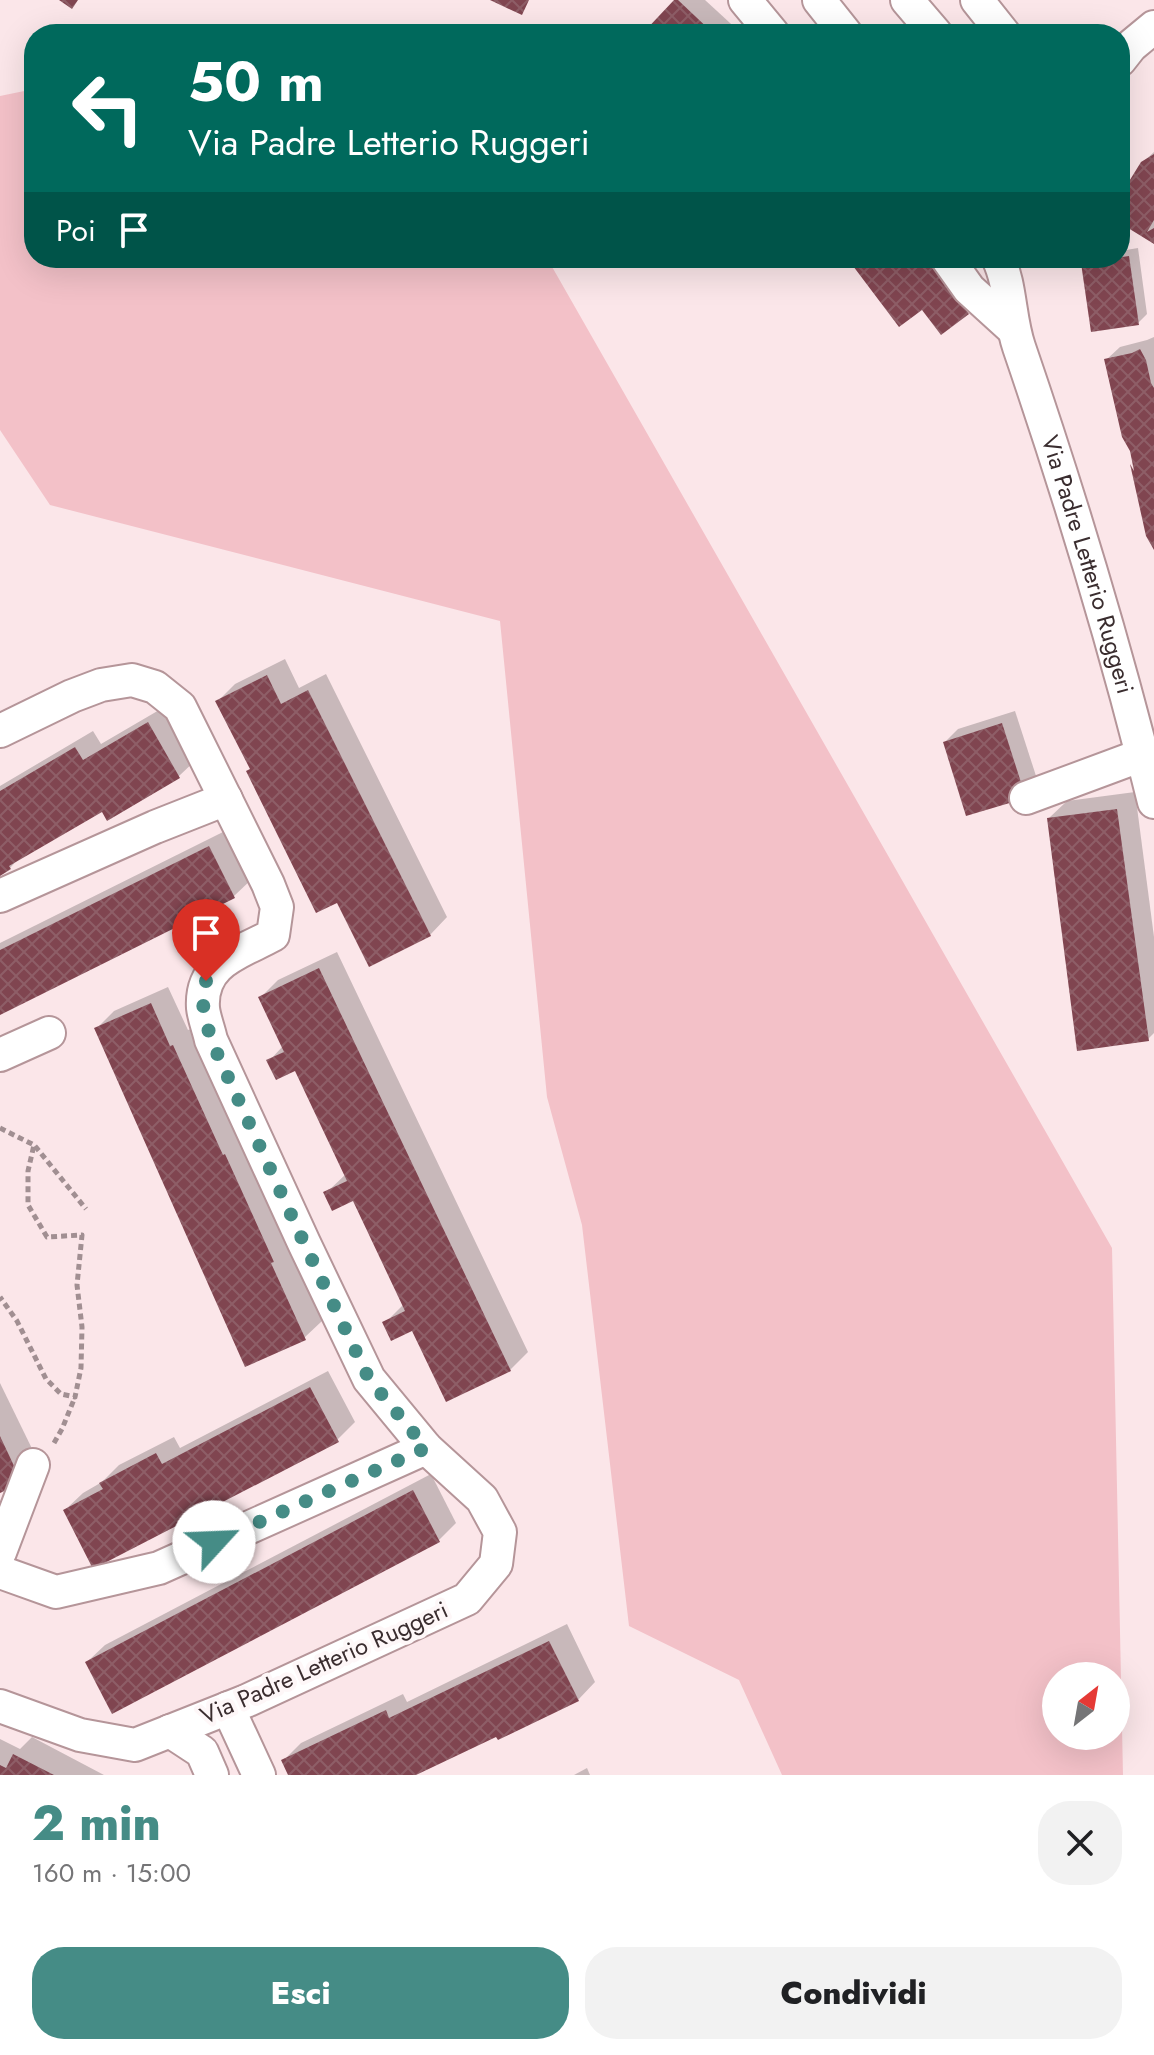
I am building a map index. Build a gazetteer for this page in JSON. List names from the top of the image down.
{
  "streets": {
    "street": ["Via Padre Letterio Ruggeri"]
  },
  "north": "top right",
  "page": {
    "turn": ["50 m", "Via Padre Letterio Ruggeri"],
    "then": "Poi",
    "heading": ["2 min", "160 m · 15:00"],
    "buttons": ["Esci", "Condividi"]
  }
}
